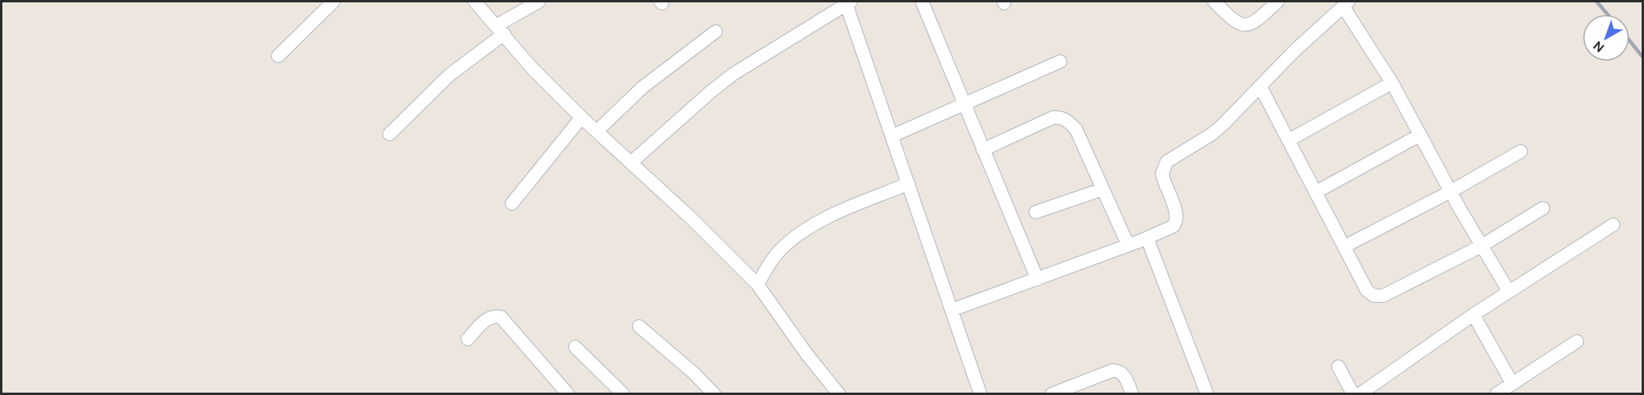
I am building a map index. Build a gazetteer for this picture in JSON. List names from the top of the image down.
{
  "north": "bottom left"
}
